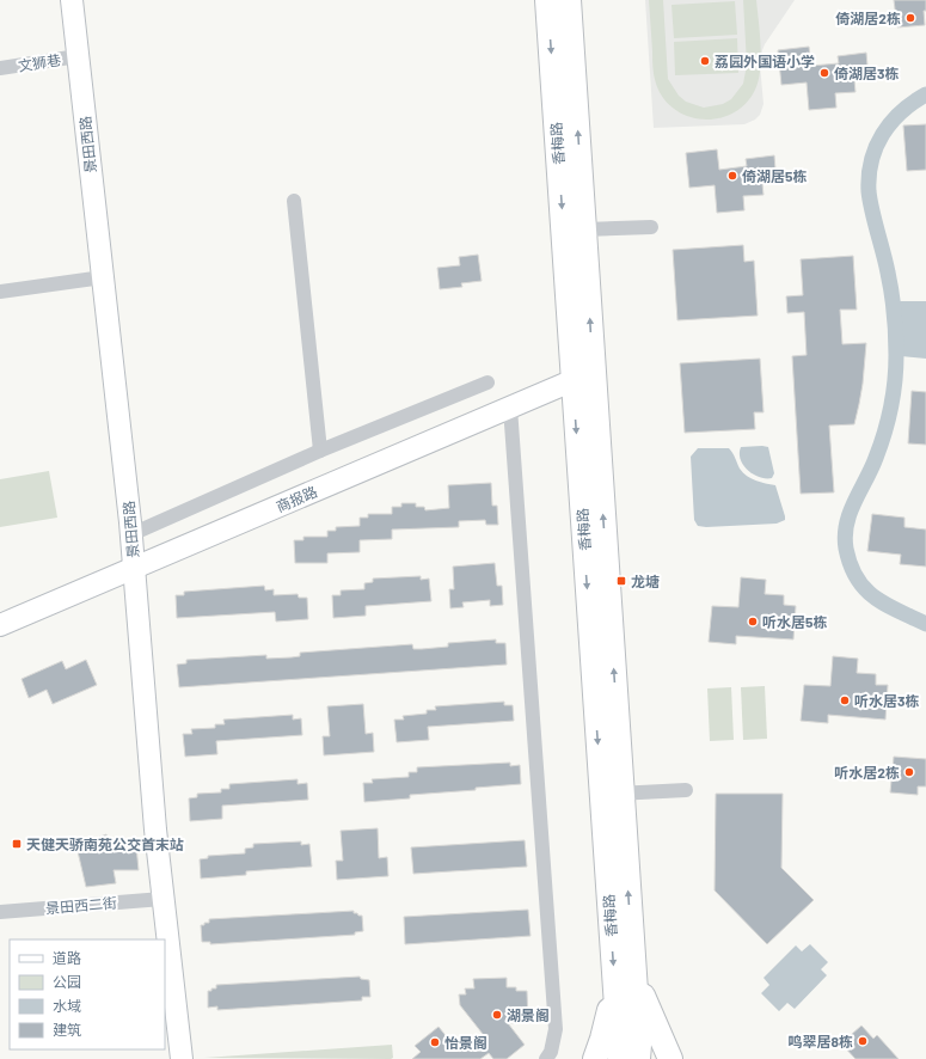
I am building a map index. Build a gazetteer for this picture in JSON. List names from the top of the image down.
{
  "streets": {
    "main road": ["香梅路"],
    "street": [
      "文狮巷",
      "景田西路",
      "商报路",
      "景田西二街"
    ]
  },
  "crossings": [
    ["文狮巷", "景田西路"],
    ["香梅路", "商报路"],
    ["景田西路", "商报路"],
    ["景田西路", "景田西二街"]
  ],
  "places": {
    "other": [
      "倚湖居2栋",
      "荔园外国语小学",
      "倚湖居3栋",
      "倚湖居5栋",
      "听水居5栋",
      "听水居3栋",
      "听水居2栋",
      "湖景阁",
      "鸣翠居8栋",
      "怡景阁"
    ],
    "transit": ["龙塘", "天健天骄南苑公交首末站"]
  },
  "legend": [
    "道路",
    "公园",
    "水域",
    "建筑"
  ]
}
